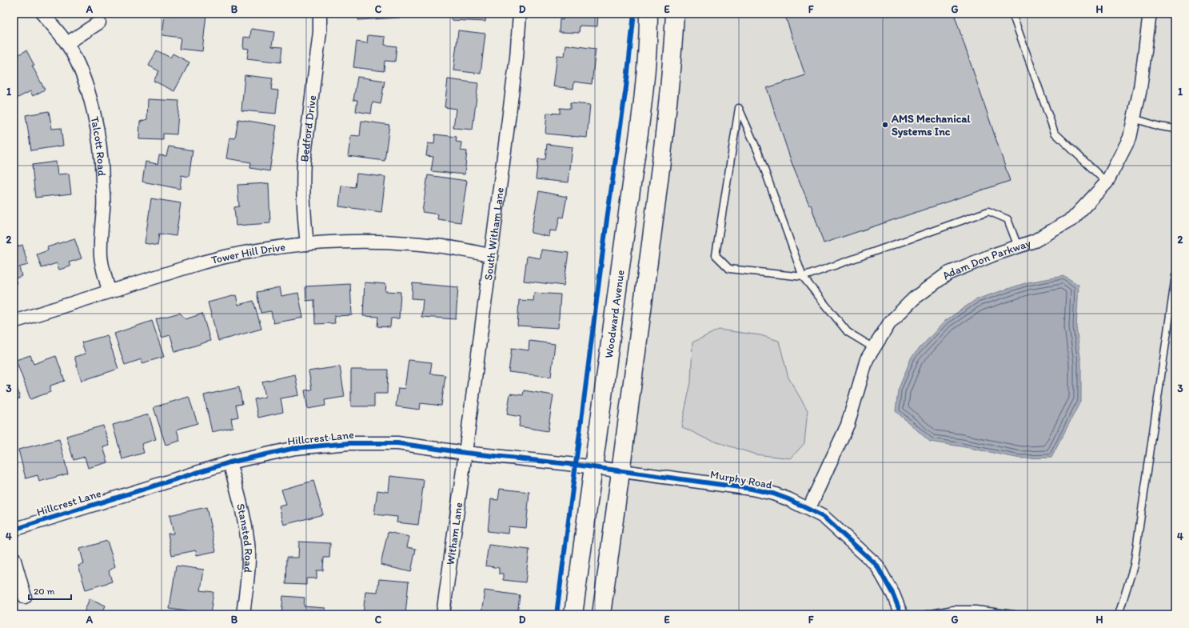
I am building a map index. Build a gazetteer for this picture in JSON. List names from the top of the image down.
{
  "streets": {
    "street": [
      "Bedford Drive",
      "Talcott Road",
      "South Witham Lane",
      "Tower Hill Drive",
      "Adam Don Parkway",
      "Woodward Avenue",
      "Hillcrest Lane",
      "Murphy Road",
      "Witham Lane",
      "Stansted Road"
    ]
  },
  "crossings": [
    ["Bedford Drive", "Tower Hill Drive"],
    ["Talcott Road", "Tower Hill Drive"],
    ["South Witham Lane", "Tower Hill Drive"],
    ["South Witham Lane", "Hillcrest Lane"],
    ["South Witham Lane", "Witham Lane"],
    ["Adam Don Parkway", "Murphy Road"],
    ["Woodward Avenue", "Hillcrest Lane"],
    ["Hillcrest Lane", "Murphy Road"],
    ["Hillcrest Lane", "Witham Lane"],
    ["Hillcrest Lane", "Stansted Road"]
  ],
  "places": ["AMS Mechanical Systems Inc"],
  "scale_bar": "20 m",
  "grid": {
    "columns": [
      "A",
      "B",
      "C",
      "D",
      "E",
      "F",
      "G",
      "H"
    ],
    "rows": [
      "1",
      "2",
      "3",
      "4"
    ]
  }
}
